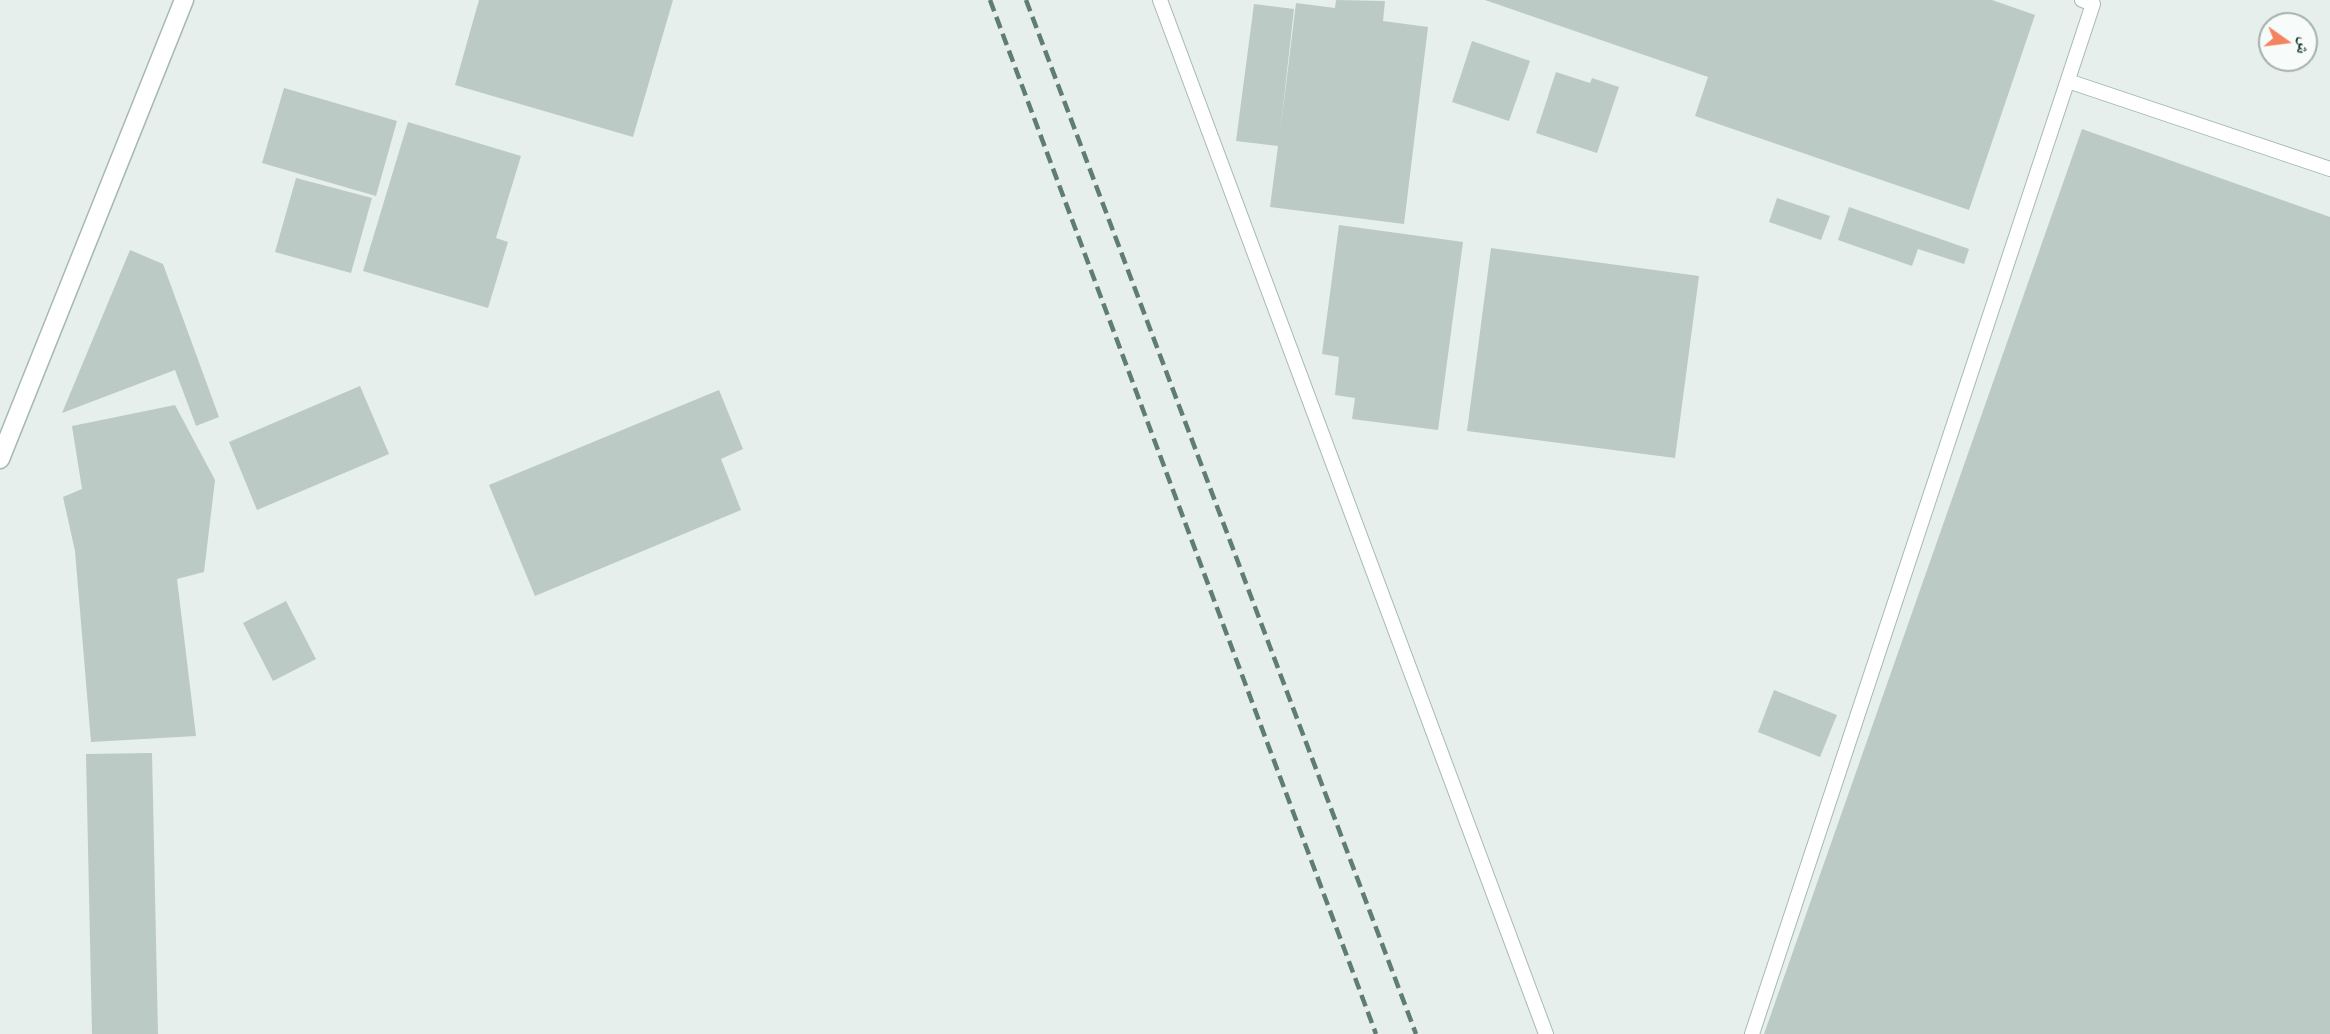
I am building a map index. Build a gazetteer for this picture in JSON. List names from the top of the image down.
{
  "north": "right"
}
